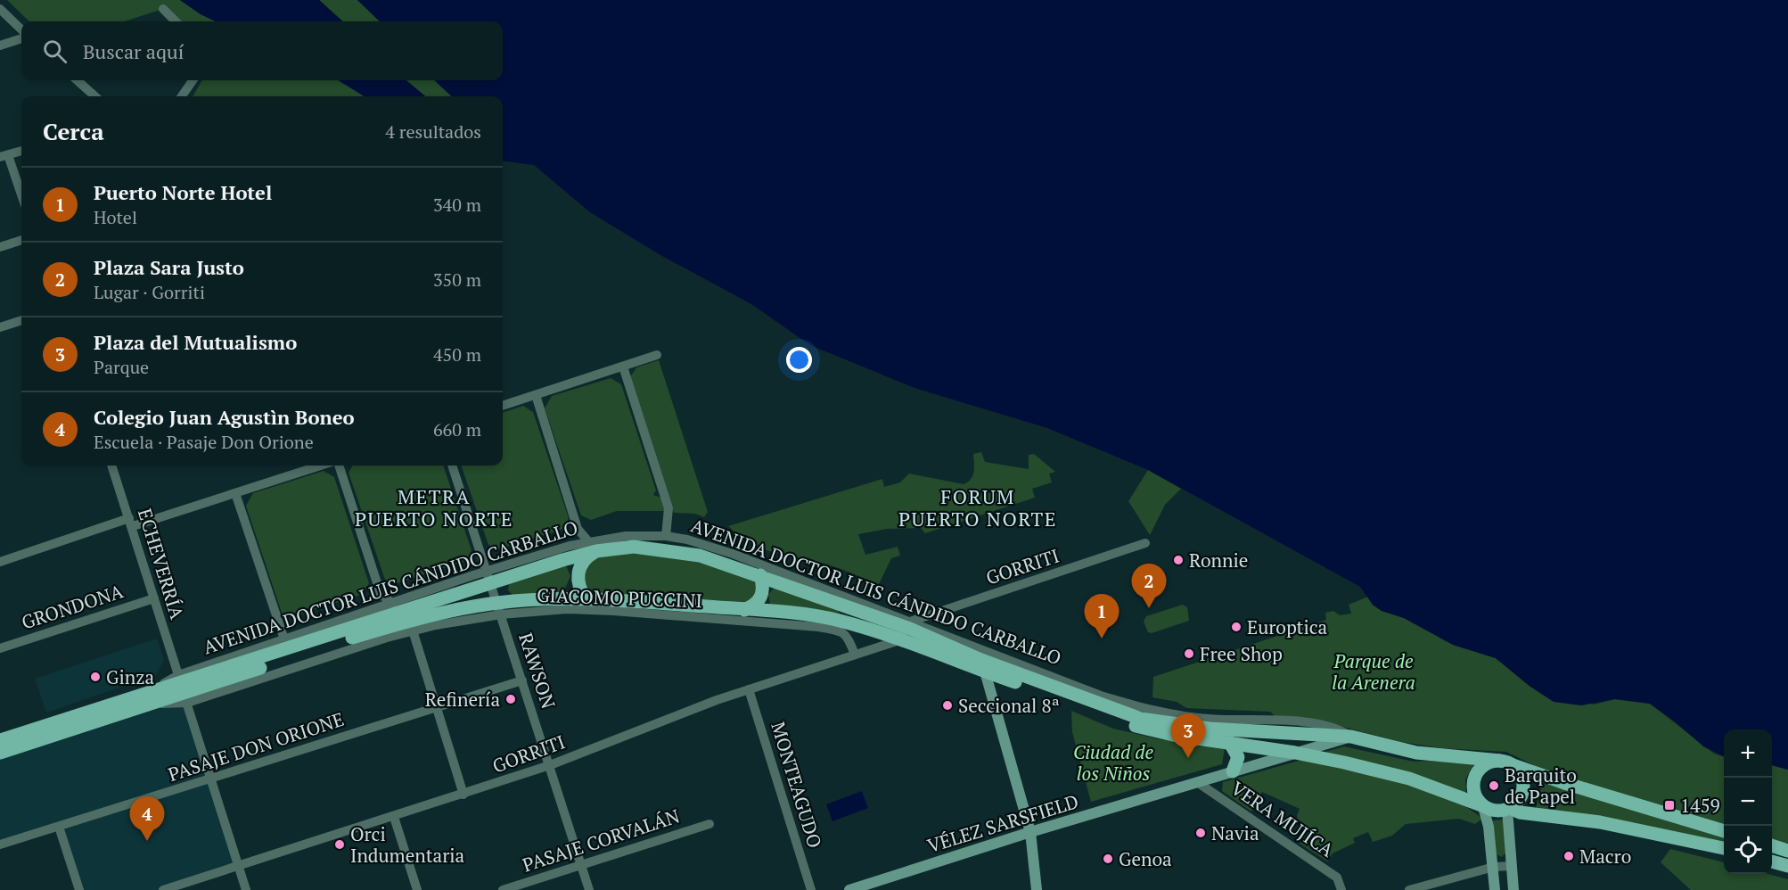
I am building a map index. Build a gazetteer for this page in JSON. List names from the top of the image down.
{
  "streets": {
    "main road": ["AVENIDA DOCTOR LUIS CÁNDIDO CARBALLO", "VÉLEZ SARSFIELD"],
    "street": [
      "ECHEVERRÍA",
      "GORRITI",
      "GIACOMO PUCCINI",
      "GRONDONA",
      "RAWSON",
      "PASAJE DON ORIONE",
      "MONTEAGUDO",
      "VERA MUJÍCA",
      "PASAJE CORVALÁN"
    ]
  },
  "crossings": [
    ["ECHEVERRÍA", "GORRITI"],
    ["ECHEVERRÍA", "AVENIDA DOCTOR LUIS CÁNDIDO CARBALLO"],
    ["ECHEVERRÍA", "GRONDONA"],
    ["ECHEVERRÍA", "PASAJE DON ORIONE"],
    ["GORRITI", "AVENIDA DOCTOR LUIS CÁNDIDO CARBALLO"],
    ["GORRITI", "GIACOMO PUCCINI"],
    ["GORRITI", "RAWSON"],
    ["GORRITI", "MONTEAGUDO"],
    ["AVENIDA DOCTOR LUIS CÁNDIDO CARBALLO", "GIACOMO PUCCINI"],
    ["AVENIDA DOCTOR LUIS CÁNDIDO CARBALLO", "RAWSON"],
    ["AVENIDA DOCTOR LUIS CÁNDIDO CARBALLO", "VÉLEZ SARSFIELD"],
    ["RAWSON", "PASAJE DON ORIONE"],
    ["RAWSON", "PASAJE CORVALÁN"],
    ["VERA MUJÍCA", "VÉLEZ SARSFIELD"]
  ],
  "districts": ["METRA PUERTO NORTE", "FORUM PUERTO NORTE"],
  "parks": ["Parque de la Arenera", "Ciudad de los Niños"],
  "places": {
    "other": [
      "Ronnie",
      "Europtica",
      "Free Shop",
      "Ginza",
      "Refinería",
      "Seccional 8ª",
      "Barquito de Papel",
      "Navia",
      "Orci Indumentaria",
      "Macro",
      "Genoa"
    ],
    "transit": ["1459"]
  },
  "page": {
    "search": "Buscar aquí",
    "heading": ["Cerca", "4 resultados"],
    "list": [
      {
        "mark": "1",
        "name": "Puerto Norte Hotel",
        "note": "Hotel",
        "value": "340 m"
      },
      {
        "mark": "2",
        "name": "Plaza Sara Justo",
        "note": "Lugar · Gorriti",
        "value": "350 m"
      },
      {
        "mark": "3",
        "name": "Plaza del Mutualismo",
        "note": "Parque",
        "value": "450 m"
      },
      {
        "mark": "4",
        "name": "Colegio Juan Agustìn Boneo",
        "note": "Escuela · Pasaje Don Orione",
        "value": "660 m"
      }
    ],
    "pins": [
      "2",
      "1",
      "3",
      "4"
    ],
    "map_buttons": ["+", "−"]
  }
}
